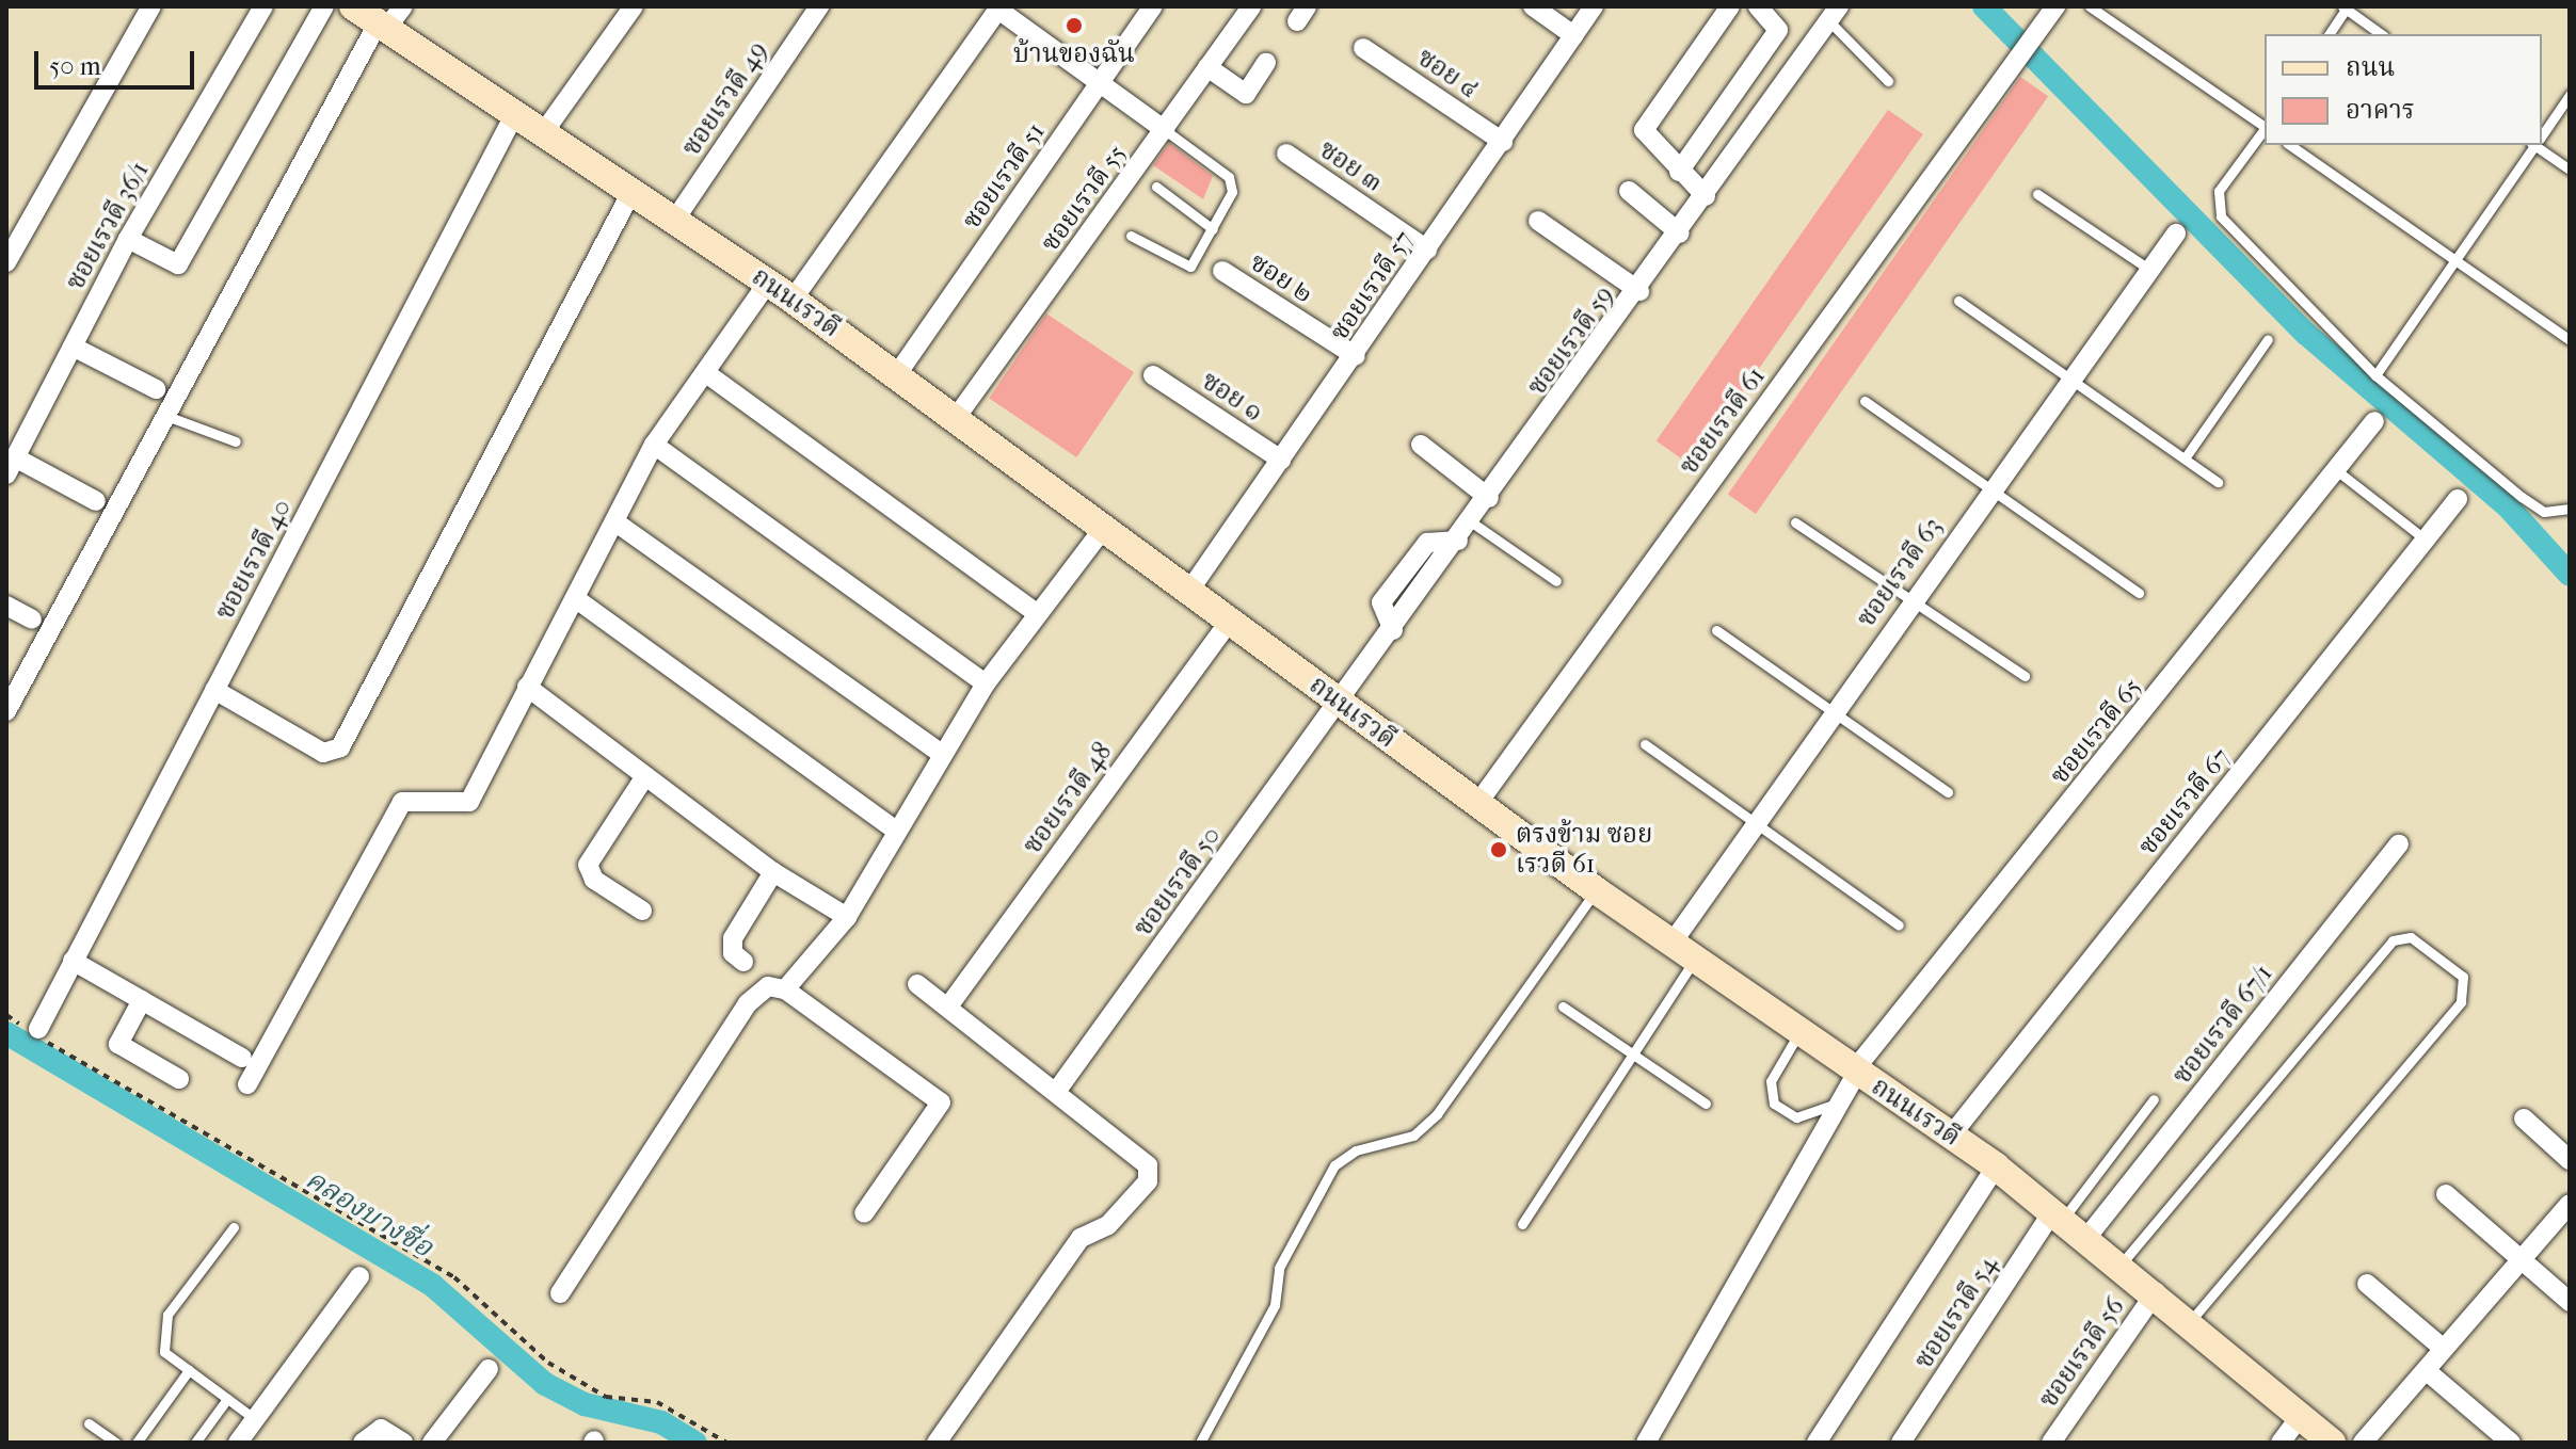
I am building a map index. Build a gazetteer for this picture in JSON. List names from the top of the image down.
{
  "streets": {
    "street": [
      "ซอย ๔",
      "ซอยเรวดี 49",
      "ซอย ๓",
      "ซอยเรวดี 51",
      "ซอยเรวดี 55",
      "ซอยเรวดี 36/1",
      "ซอย ๒",
      "ซอยเรวดี 57",
      "ถนนเรวดี",
      "ซอยเรวดี 59",
      "ซอย ๑",
      "ซอยเรวดี 61",
      "ซอยเรวดี 40",
      "ซอยเรวดี 63",
      "ซอยเรวดี 65",
      "ซอยเรวดี 48",
      "ซอยเรวดี 67",
      "ซอยเรวดี 50",
      "ซอยเรวดี 67/1",
      "ซอยเรวดี 54",
      "ซอยเรวดี 56"
    ]
  },
  "crossings": [
    ["ซอย ๔", "ซอยเรวดี 57"],
    ["ซอยเรวดี 49", "ถนนเรวดี"],
    ["ซอย ๓", "ซอยเรวดี 57"],
    ["ซอยเรวดี 51", "ถนนเรวดี"],
    ["ซอยเรวดี 55", "ถนนเรวดี"],
    ["ซอย ๒", "ซอยเรวดี 57"],
    ["ซอยเรวดี 57", "ถนนเรวดี"],
    ["ซอยเรวดี 57", "ซอย ๑"],
    ["ถนนเรวดี", "ซอยเรวดี 59"],
    ["ถนนเรวดี", "ซอยเรวดี 61"],
    ["ถนนเรวดี", "ซอยเรวดี 40"],
    ["ถนนเรวดี", "ซอยเรวดี 63"],
    ["ถนนเรวดี", "ซอยเรวดี 65"],
    ["ถนนเรวดี", "ซอยเรวดี 48"],
    ["ถนนเรวดี", "ซอยเรวดี 67"],
    ["ถนนเรวดี", "ซอยเรวดี 50"],
    ["ถนนเรวดี", "ซอยเรวดี 67/1"],
    ["ถนนเรวดี", "ซอยเรวดี 54"],
    ["ถนนเรวดี", "ซอยเรวดี 56"],
    ["ซอยเรวดี 59", "ซอยเรวดี 50"]
  ],
  "water": ["คลองบางซื่อ"],
  "places": ["บ้านของฉัน", "ตรงข้าม ซอย เรวดี 61"],
  "legend": ["ถนน", "อาคาร"],
  "scale_bar": "50 m"
}
